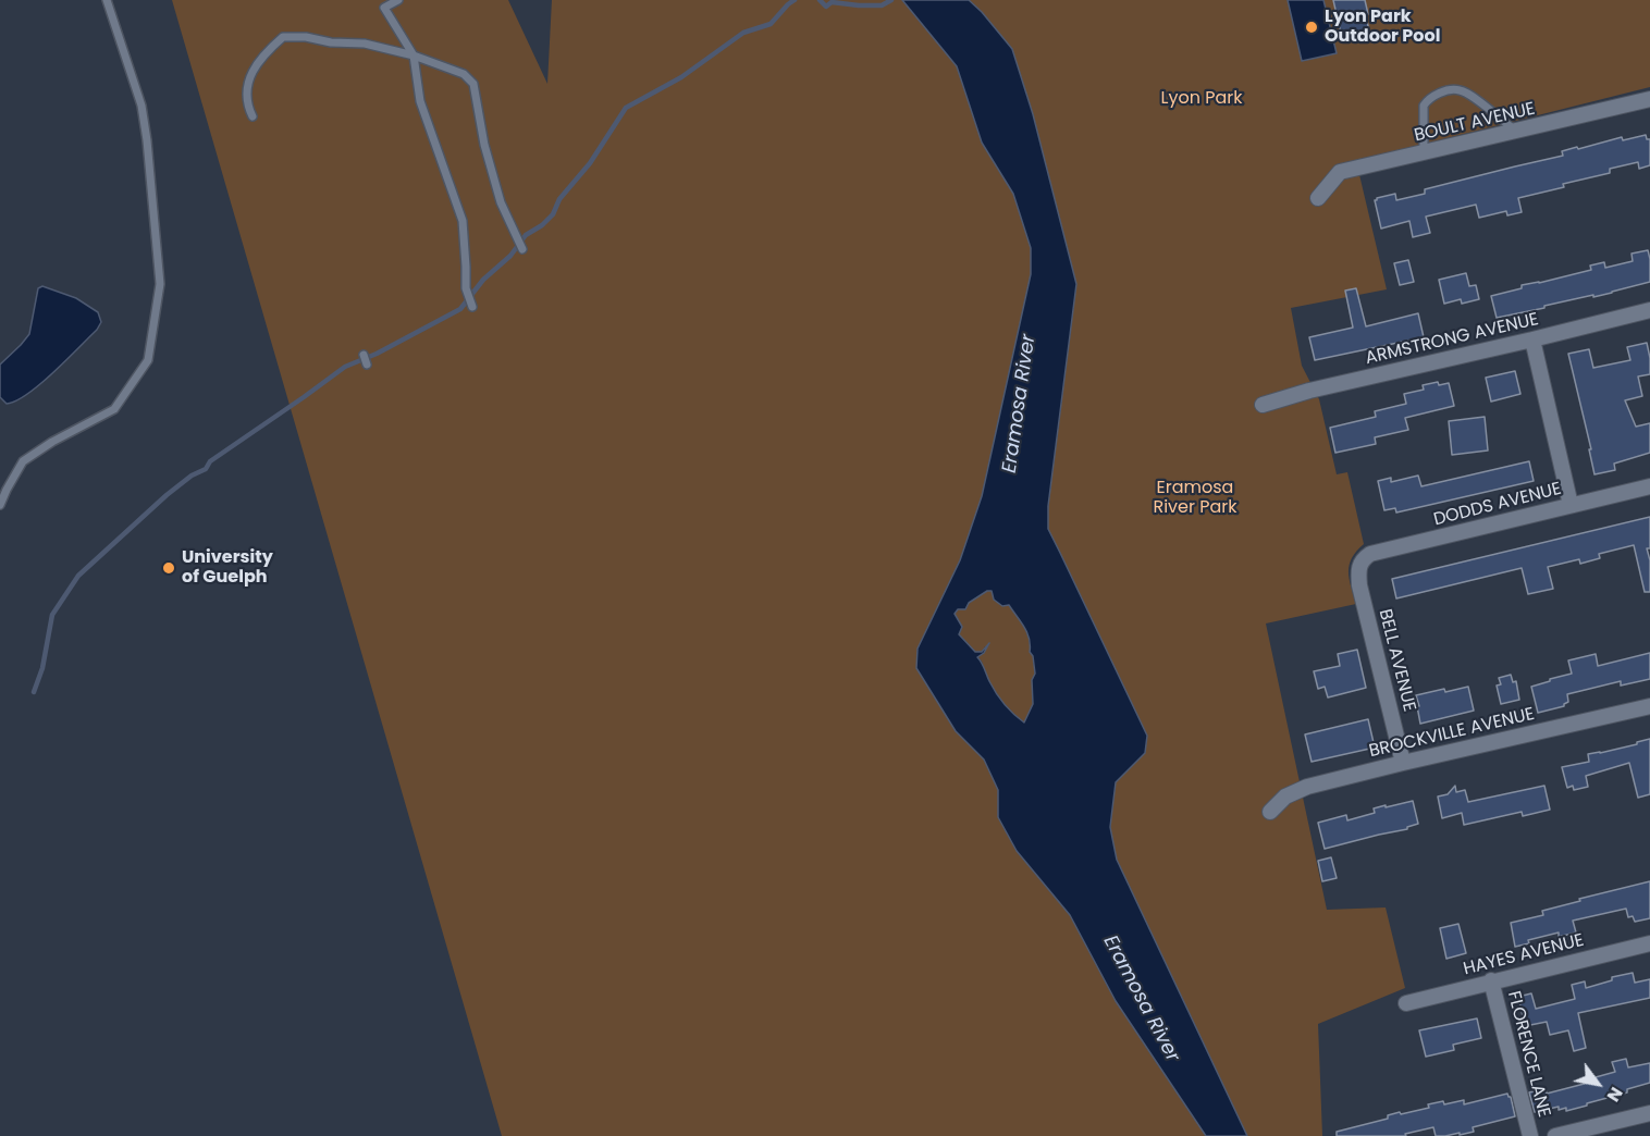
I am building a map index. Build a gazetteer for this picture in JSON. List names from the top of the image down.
{
  "streets": {
    "street": [
      "BOULT AVENUE",
      "ARMSTRONG AVENUE",
      "DODDS AVENUE",
      "BELL AVENUE",
      "BROCKVILLE AVENUE",
      "HAYES AVENUE",
      "FLORENCE LANE"
    ]
  },
  "crossings": [
    ["DODDS AVENUE", "BELL AVENUE"],
    ["BELL AVENUE", "BROCKVILLE AVENUE"],
    ["HAYES AVENUE", "FLORENCE LANE"]
  ],
  "water": ["Eramosa River"],
  "parks": ["Lyon Park", "Eramosa River Park"],
  "places": ["Lyon Park Outdoor Pool", "University of Guelph"],
  "north": "bottom right"
}
